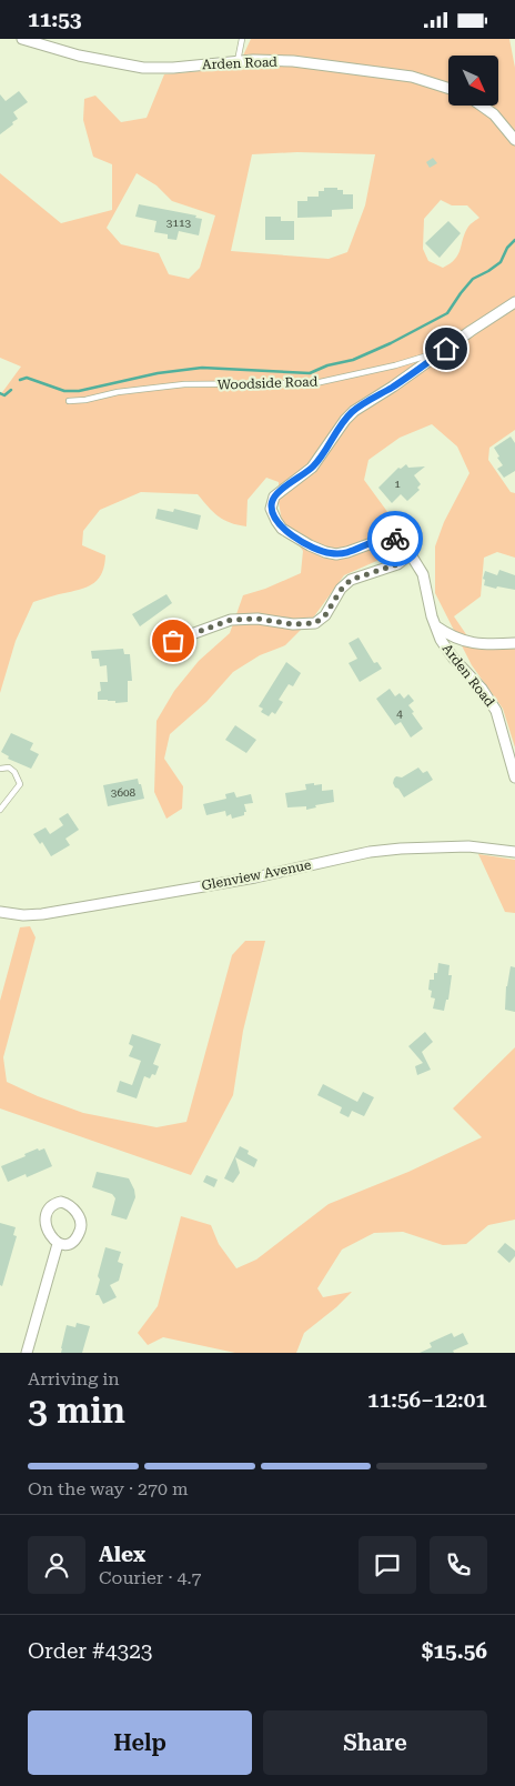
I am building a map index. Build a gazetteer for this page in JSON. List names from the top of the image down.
{
  "streets": {
    "street": ["Arden Road", "Woodside Road", "Glenview Avenue"]
  },
  "crossings": [
    ["Arden Road", "Woodside Road"]
  ],
  "house_numbers": [
    "3113",
    "1",
    "4",
    "3608"
  ],
  "north": "bottom right",
  "page": {
    "status": "11:53",
    "heading": ["3 min", "Arriving in", "11:56–12:01"],
    "panel": [
      "Alex",
      "Courier · 4.7",
      "Order #4323",
      "$15.56"
    ],
    "bar": "On the way · 270 m",
    "buttons": ["Help", "Share"]
  }
}
